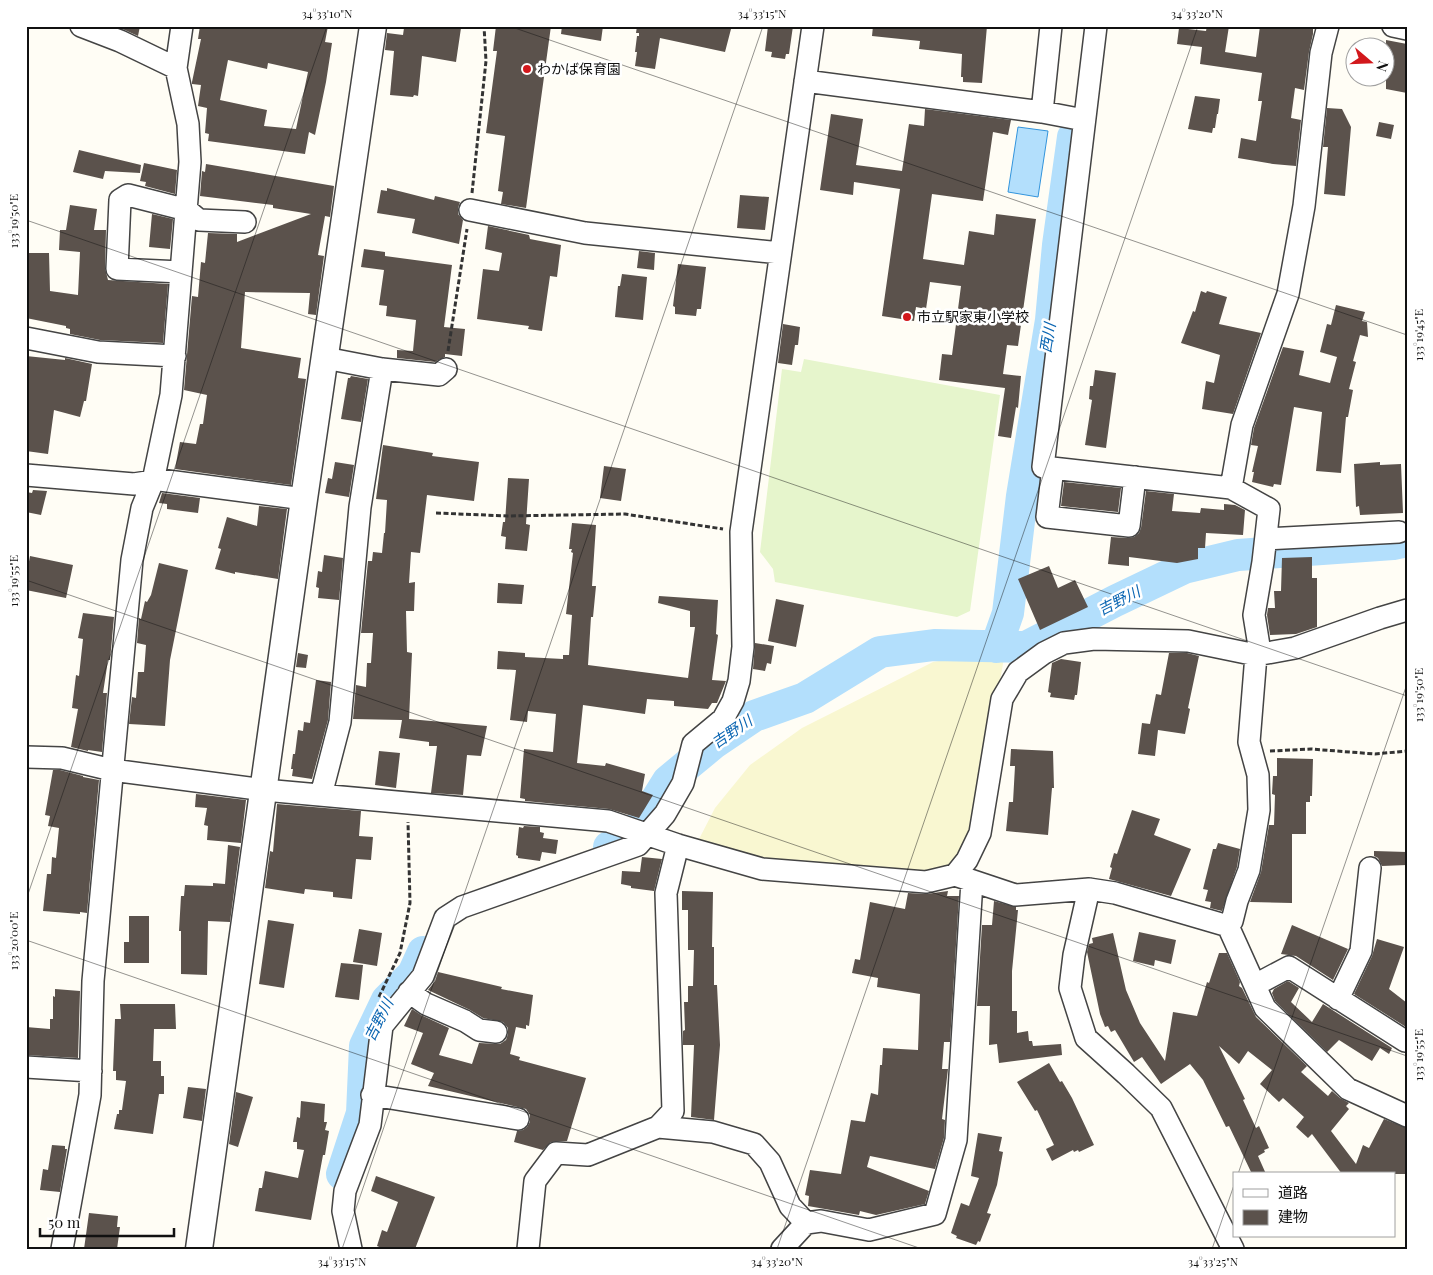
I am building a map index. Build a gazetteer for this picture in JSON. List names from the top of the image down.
{
  "water": ["西川", "吉野川"],
  "places": ["わかば保育園", "市立駅家東小学校"],
  "legend": ["道路", "建物"],
  "scale_bar": "50 m",
  "north": "right",
  "coordinates": [
    "34°33'10\"N",
    "34°33'15\"N",
    "34°33'20\"N",
    "133°19'50\"E",
    "133°19'45\"E",
    "133°19'55\"E",
    "133°20'00\"E",
    "34°33'25\"N"
  ]
}
